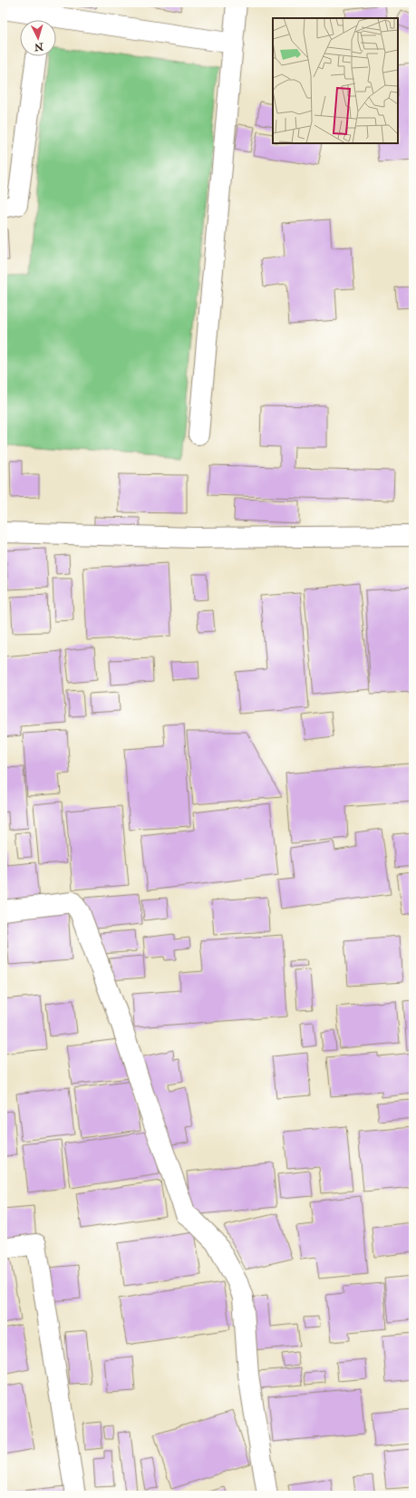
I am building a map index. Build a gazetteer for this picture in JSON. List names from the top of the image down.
{
  "north": "bottom"
}
